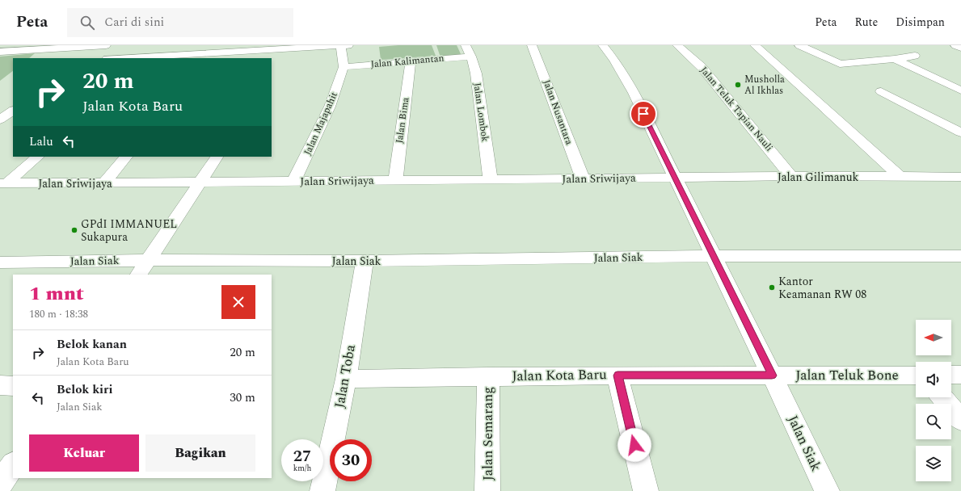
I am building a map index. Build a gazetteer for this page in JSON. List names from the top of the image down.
{
  "streets": {
    "street": [
      "Jalan Kalimantan",
      "Jalan Teluk Tapian Nauli",
      "Jalan Lombok",
      "Jalan Nusantara",
      "Jalan Bima",
      "Jalan Majapahit",
      "Jalan Gilimanuk",
      "Jalan Sriwijaya",
      "Jalan Siak",
      "Jalan Kota Baru",
      "Jalan Teluk Bone",
      "Jalan Toba",
      "Jalan Semarang"
    ]
  },
  "crossings": [
    ["Jalan Kalimantan", "Jalan Lombok"],
    ["Jalan Kalimantan", "Jalan Bima"],
    ["Jalan Kalimantan", "Jalan Majapahit"],
    ["Jalan Teluk Tapian Nauli", "Jalan Gilimanuk"],
    ["Jalan Lombok", "Jalan Sriwijaya"],
    ["Jalan Nusantara", "Jalan Sriwijaya"],
    ["Jalan Bima", "Jalan Sriwijaya"],
    ["Jalan Majapahit", "Jalan Sriwijaya"],
    ["Jalan Gilimanuk", "Jalan Sriwijaya"],
    ["Jalan Siak", "Jalan Kota Baru"],
    ["Jalan Siak", "Jalan Teluk Bone"],
    ["Jalan Siak", "Jalan Toba"],
    ["Jalan Kota Baru", "Jalan Teluk Bone"],
    ["Jalan Kota Baru", "Jalan Toba"],
    ["Jalan Kota Baru", "Jalan Semarang"]
  ],
  "places": ["Musholla Al Ikhlas", "GPdI IMMANUEL Sukapura", "Kantor Keamanan RW 08"],
  "north": "left",
  "page": {
    "header": "Peta",
    "search": "Cari di sini",
    "nav": ["Peta", "Rute", "Disimpan"],
    "turn": ["20 m", "Jalan Kota Baru"],
    "then": "Lalu",
    "heading": ["1 mnt", "180 m · 18:38"],
    "list": [
      {
        "name": "Belok kanan",
        "note": "Jalan Kota Baru",
        "value": "20 m"
      },
      {
        "name": "Belok kiri",
        "note": "Jalan Siak",
        "value": "30 m"
      }
    ],
    "buttons": ["Keluar", "Bagikan"],
    "speed": "27 km/h",
    "limit": "30"
  }
}
